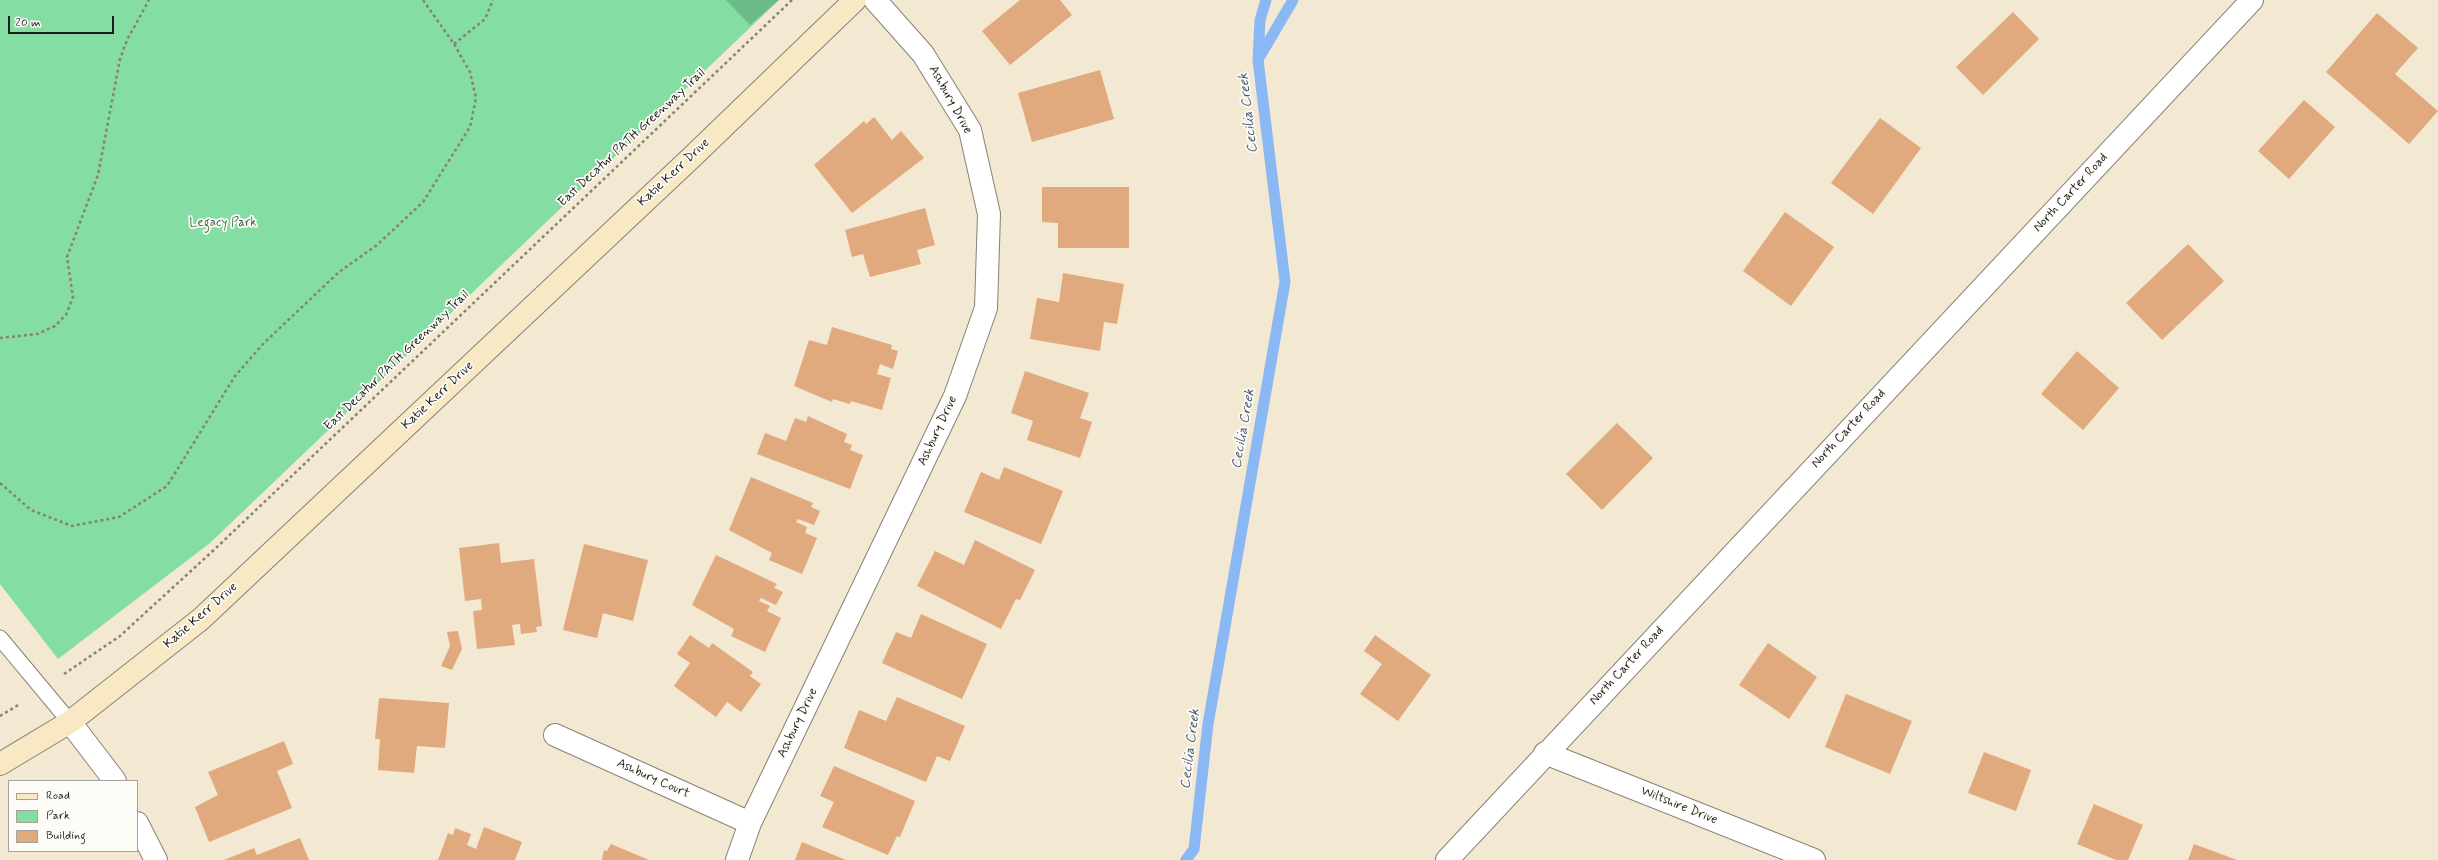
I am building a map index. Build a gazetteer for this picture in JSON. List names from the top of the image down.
{
  "streets": {
    "street": [
      "Ashbury Drive",
      "Katie Kerr Drive",
      "North Carter Road",
      "Ashbury Court",
      "Wiltshire Drive"
    ],
    "path": ["East Decatur PATH Greenway Trail"]
  },
  "crossings": [
    ["Ashbury Drive", "Ashbury Court"],
    ["North Carter Road", "Wiltshire Drive"]
  ],
  "water": ["Cecilia Creek"],
  "parks": ["Legacy Park"],
  "legend": ["Road", "Park", "Building"],
  "scale_bar": "20 m"
}
